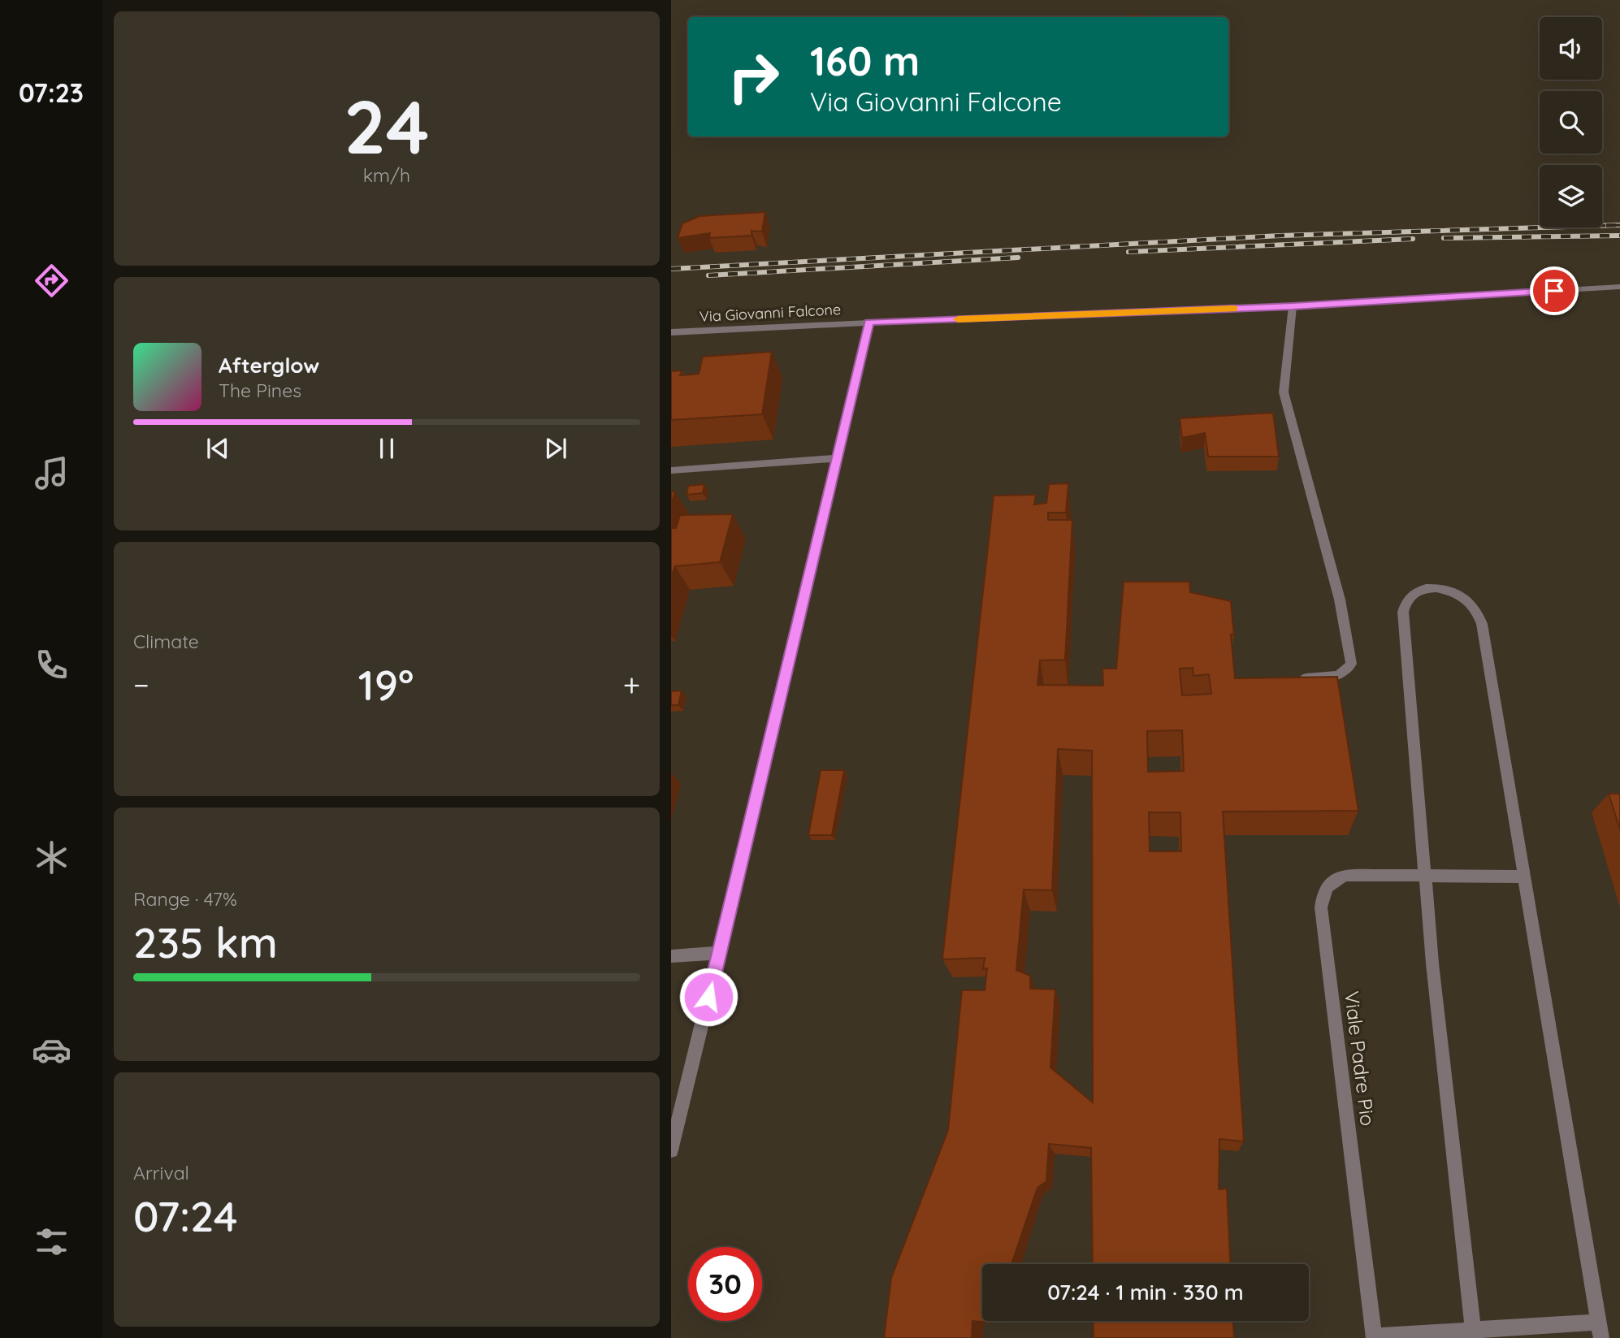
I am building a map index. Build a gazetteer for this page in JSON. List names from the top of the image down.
{
  "streets": {
    "street": ["Via Giovanni Falcone", "Viale Padre Pio"]
  },
  "page": {
    "tabs": "07:23",
    "tile": [
      ["24", "km/h"],
      "Climate",
      ["Range · 47%", "235 km"],
      ["Arrival", "07:24"]
    ],
    "turn": ["160 m", "Via Giovanni Falcone"],
    "song": ["Afterglow", "The Pines"],
    "heat": ["−", "19°", "+"],
    "limit": "30",
    "trip": "07:24 · 1 min · 330 m"
  }
}
